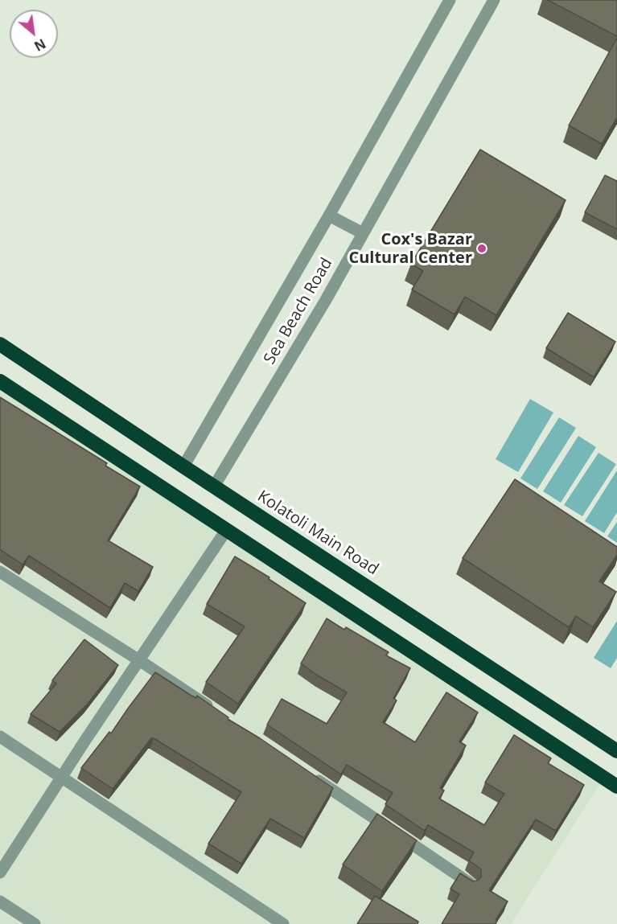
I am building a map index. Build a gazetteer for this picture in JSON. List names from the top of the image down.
{
  "streets": {
    "highway": ["Kolatoli Main Road"],
    "street": ["Sea Beach Road"]
  },
  "crossings": [
    ["Sea Beach Road", "Kolatoli Main Road"]
  ],
  "places": ["Cox's Bazar Cultural Center"],
  "north": "bottom right"
}
